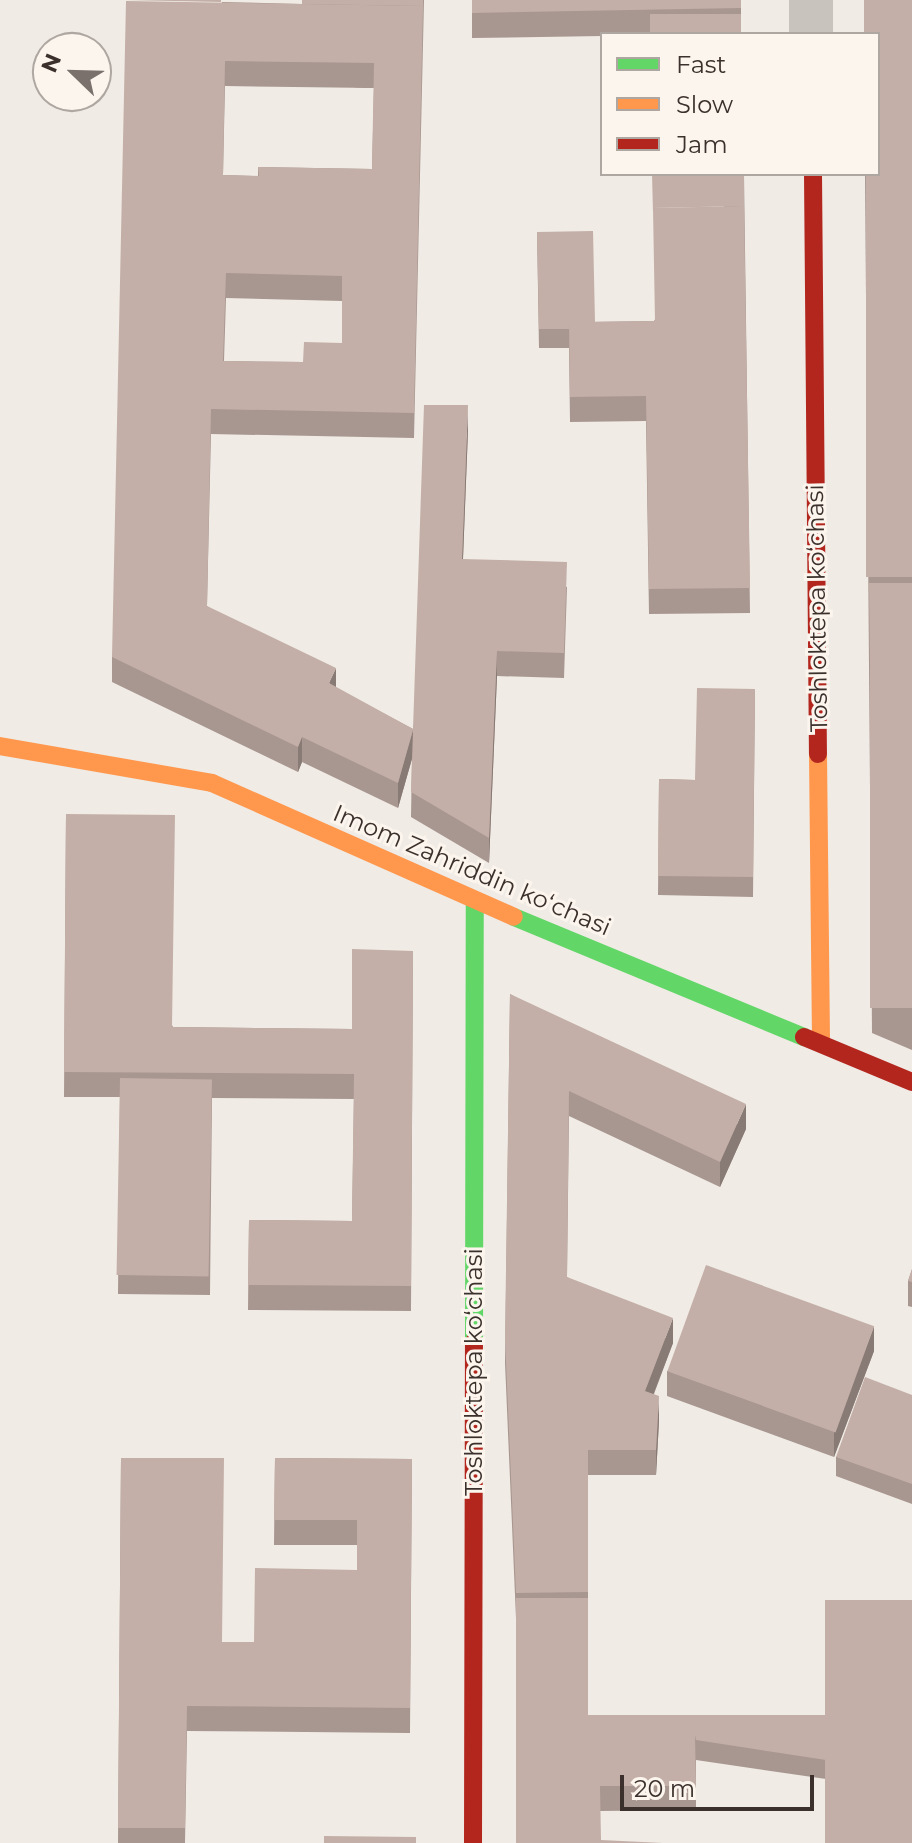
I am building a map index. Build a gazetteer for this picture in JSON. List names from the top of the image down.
{
  "streets": {
    "street": ["Toshloktepa koʻchasi", "Imom Zahriddin koʻchasi"]
  },
  "crossings": [
    ["Toshloktepa koʻchasi", "Imom Zahriddin koʻchasi"]
  ],
  "legend": ["Fast", "Slow", "Jam"],
  "scale_bar": "20 m",
  "north": "top left"
}
